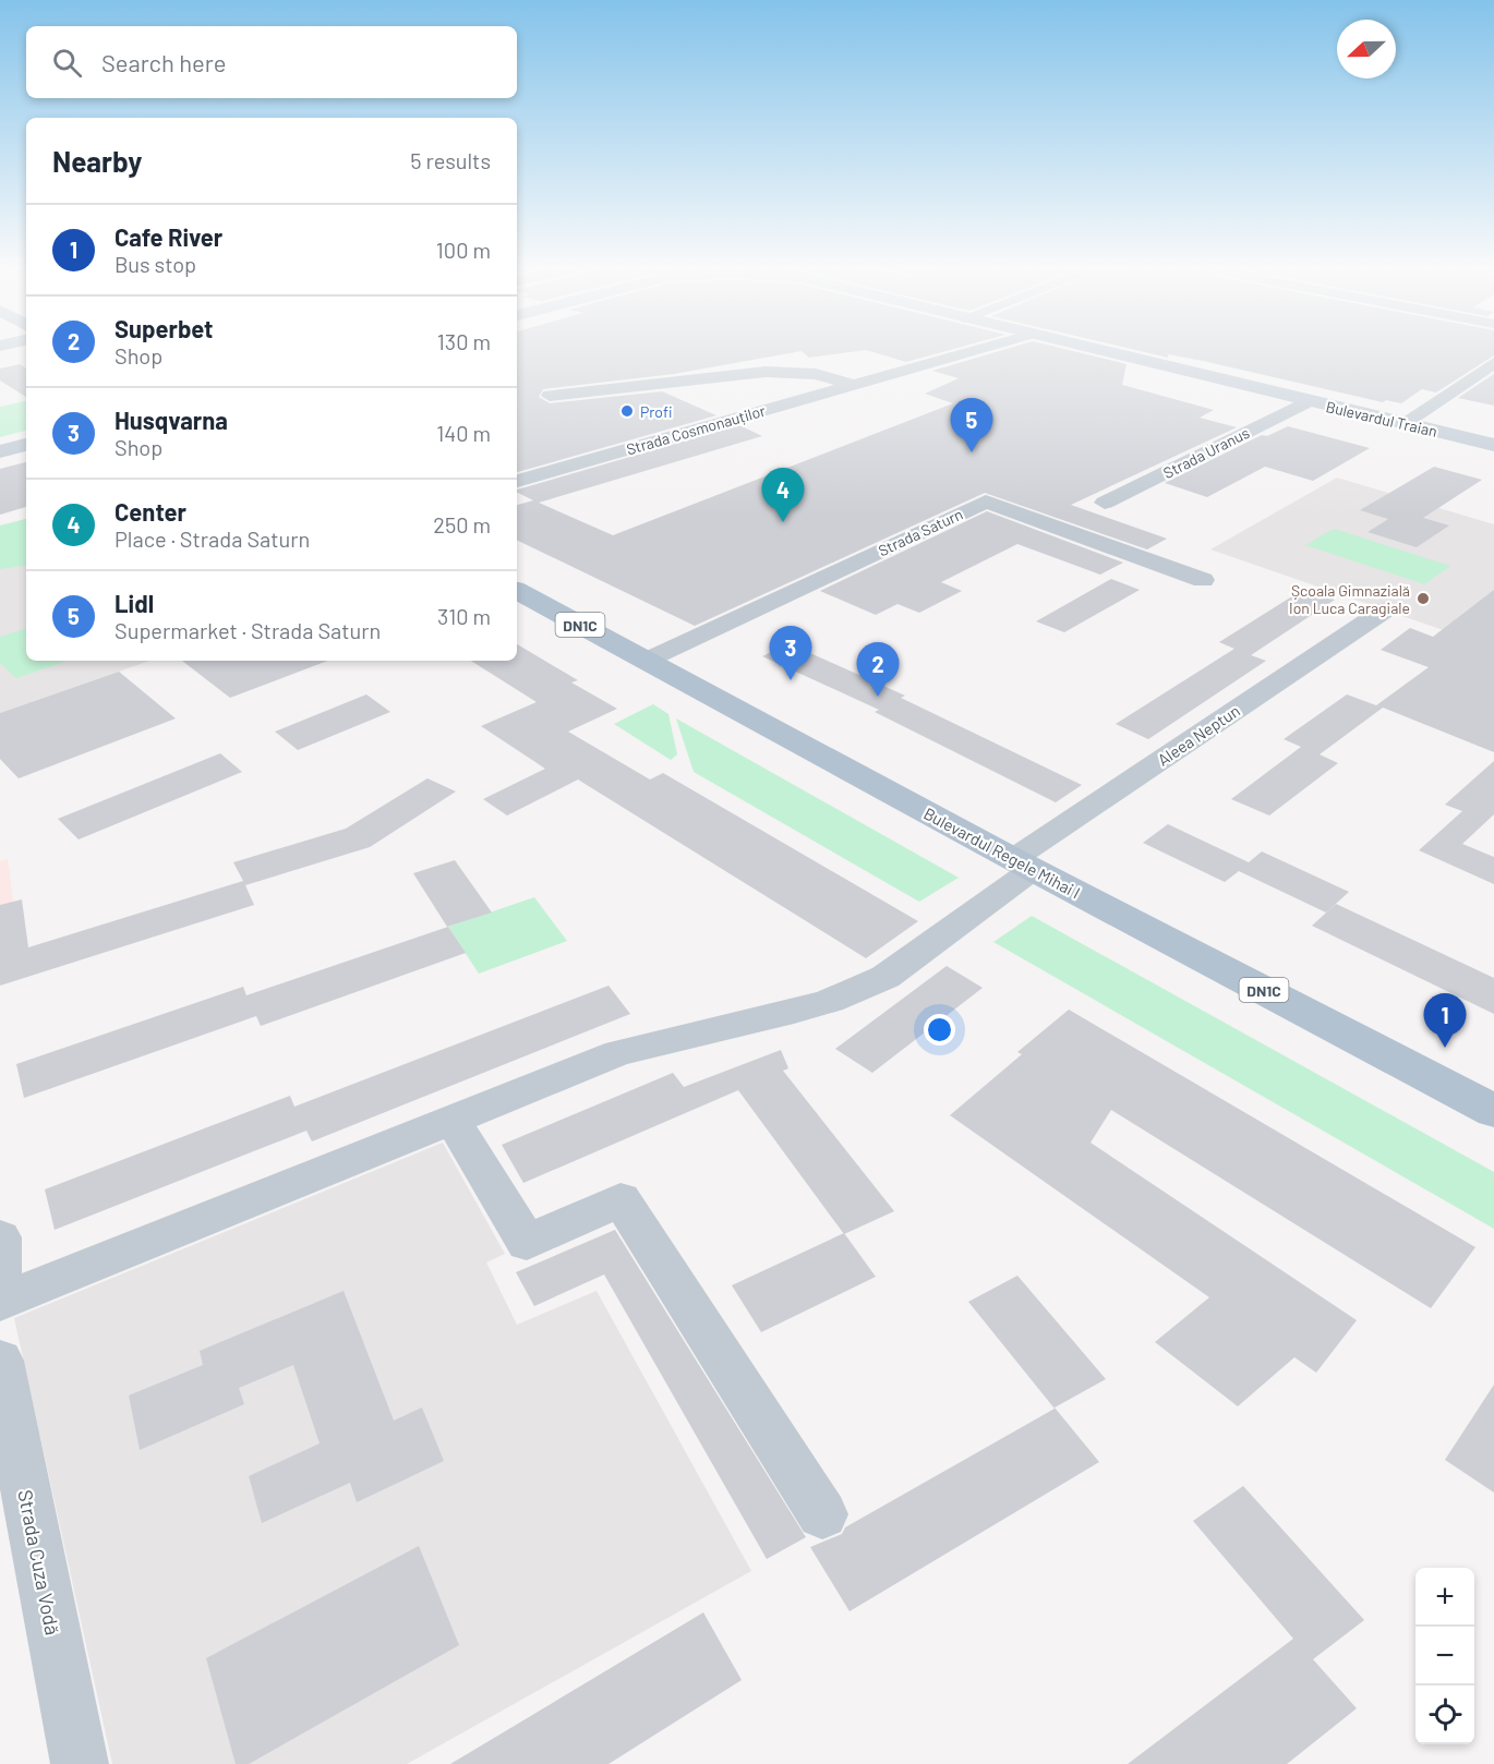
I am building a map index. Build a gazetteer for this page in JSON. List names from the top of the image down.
{
  "streets": {
    "main road": ["DN1C", "Bulevardul Regele Mihai I"],
    "street": [
      "Bulevardul Traian",
      "Strada Cosmonauților",
      "Strada Uranus",
      "Strada Saturn",
      "Aleea Neptun",
      "Strada Cuza Vodă"
    ]
  },
  "crossings": [
    ["Bulevardul Traian", "Strada Uranus"],
    ["Strada Saturn", "Bulevardul Regele Mihai I"],
    ["Aleea Neptun", "Bulevardul Regele Mihai I"]
  ],
  "places": ["Profi", "Școala Gimnazială Ion Luca Caragiale"],
  "north": "left",
  "page": {
    "search": "Search here",
    "heading": ["Nearby", "5 results"],
    "list": [
      {
        "mark": "1",
        "name": "Cafe River",
        "note": "Bus stop",
        "value": "100 m"
      },
      {
        "mark": "2",
        "name": "Superbet",
        "note": "Shop",
        "value": "130 m"
      },
      {
        "mark": "3",
        "name": "Husqvarna",
        "note": "Shop",
        "value": "140 m"
      },
      {
        "mark": "4",
        "name": "Center",
        "note": "Place · Strada Saturn",
        "value": "250 m"
      },
      {
        "mark": "5",
        "name": "Lidl",
        "note": "Supermarket · Strada Saturn",
        "value": "310 m"
      }
    ],
    "pins": [
      "5",
      "4",
      "3",
      "2",
      "1"
    ],
    "map_buttons": ["+", "−"]
  }
}
